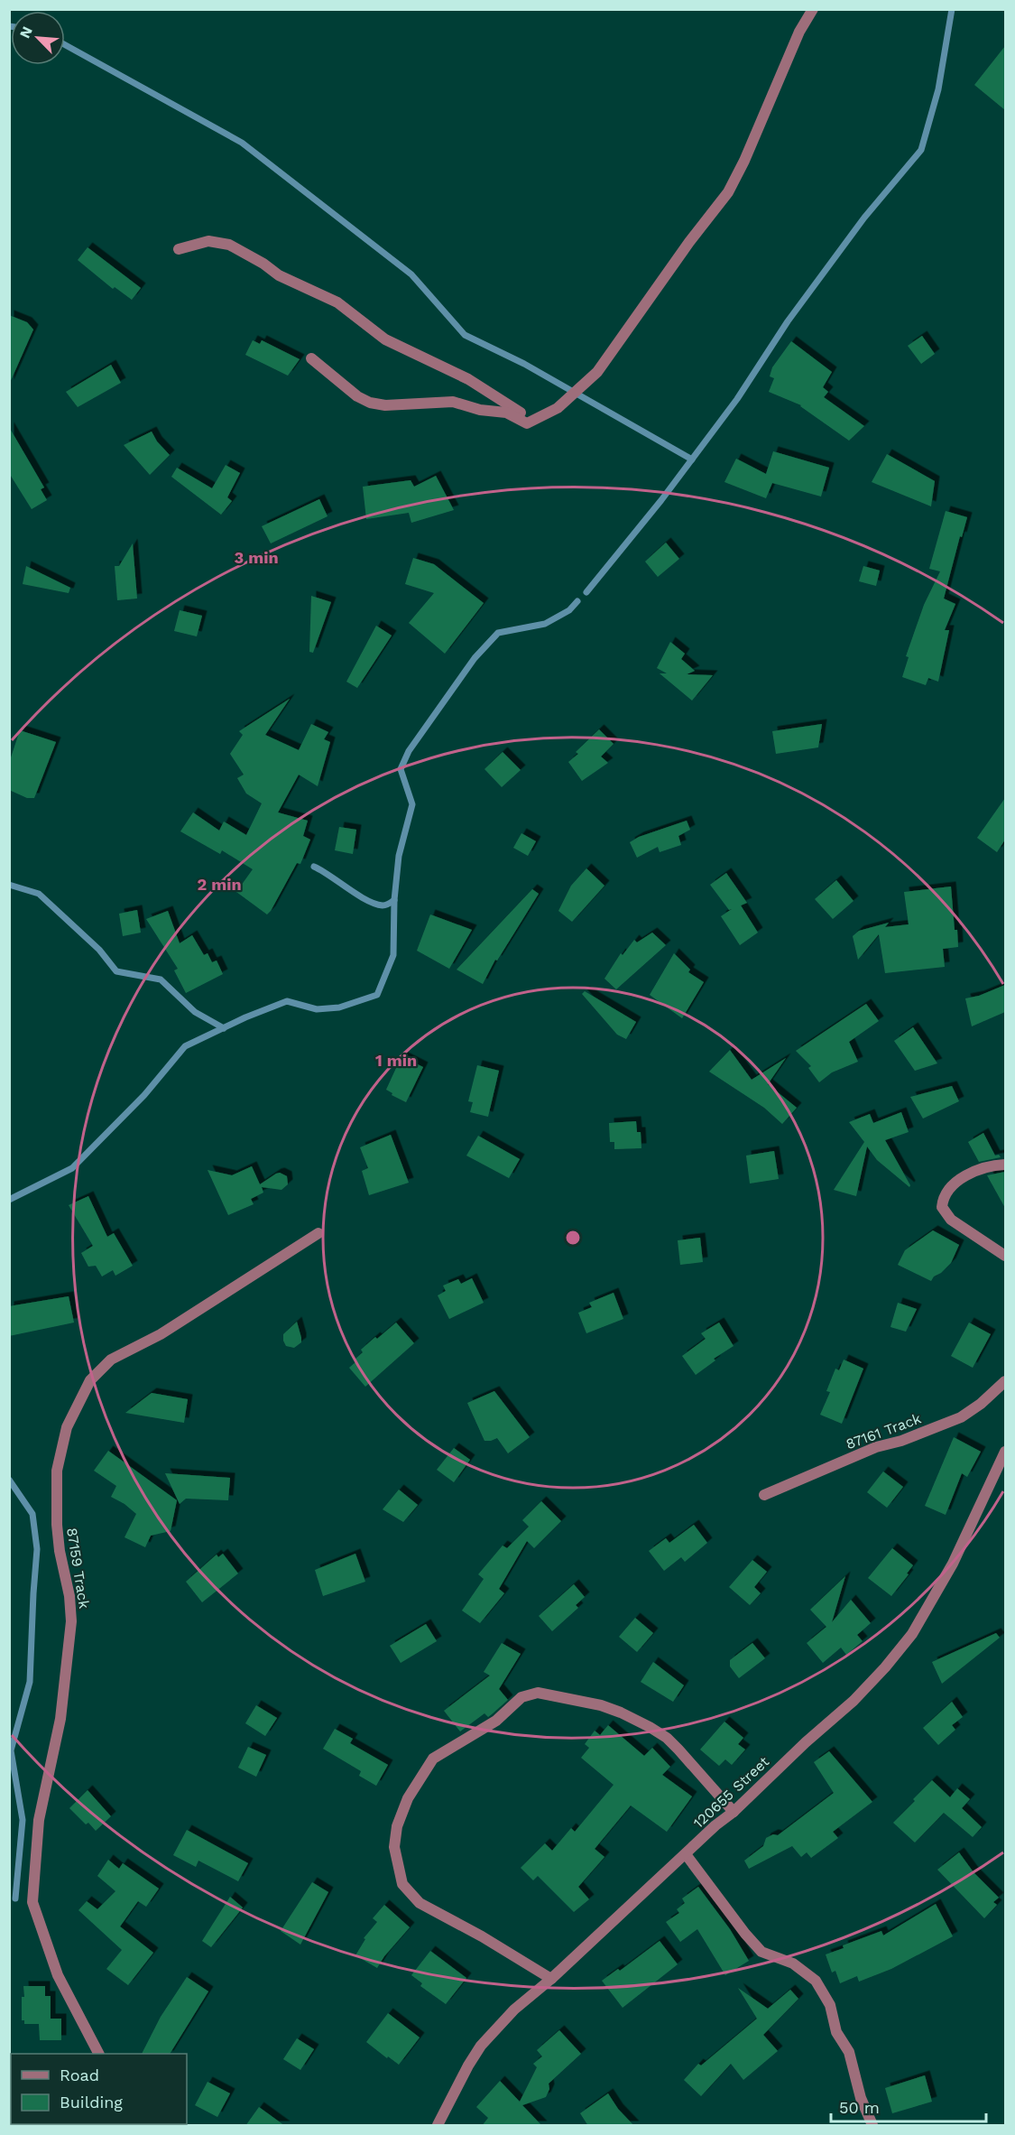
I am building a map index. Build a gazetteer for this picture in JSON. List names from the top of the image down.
{
  "streets": {
    "street": ["87161 Track", "87159 Track", "120655 Street"]
  },
  "legend": ["Road", "Building"],
  "scale_bar": "50 m",
  "north": "top left",
  "rings": ["3 min", "2 min", "1 min"]
}
